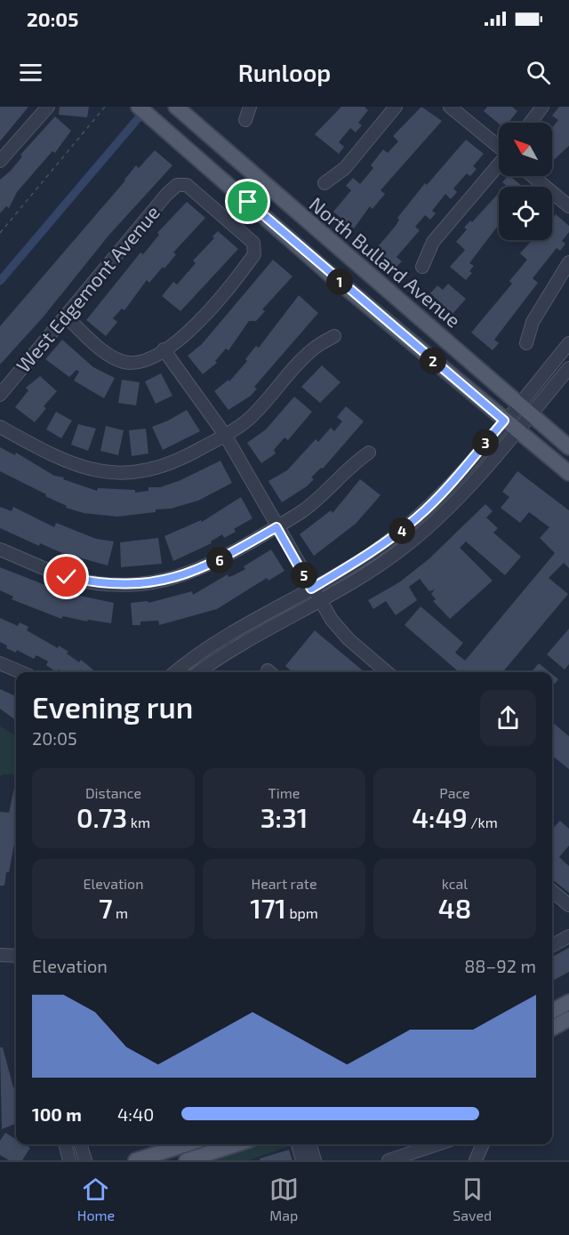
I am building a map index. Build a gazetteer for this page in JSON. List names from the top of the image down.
{
  "streets": {
    "main road": ["North Bullard Avenue"],
    "street": ["West Edgemont Avenue"]
  },
  "north": "top left",
  "page": {
    "status": "20:05",
    "header": "Runloop",
    "pins": [
      "1",
      "2",
      "3",
      "4",
      "6",
      "5"
    ],
    "heading": ["Evening run", "20:05"],
    "stats": [
      ["Distance", "0.73 km"],
      ["Time", "3:31"],
      ["Pace", "4:49 /km"],
      ["Elevation", "7 m"],
      ["Heart rate", "171 bpm"],
      ["kcal", "48"]
    ],
    "chart": ["Elevation", "88–92 m"],
    "list": [
      {
        "name": "100 m",
        "note": "4:40"
      }
    ],
    "tabs": ["Home", "Map", "Saved"]
  }
}
